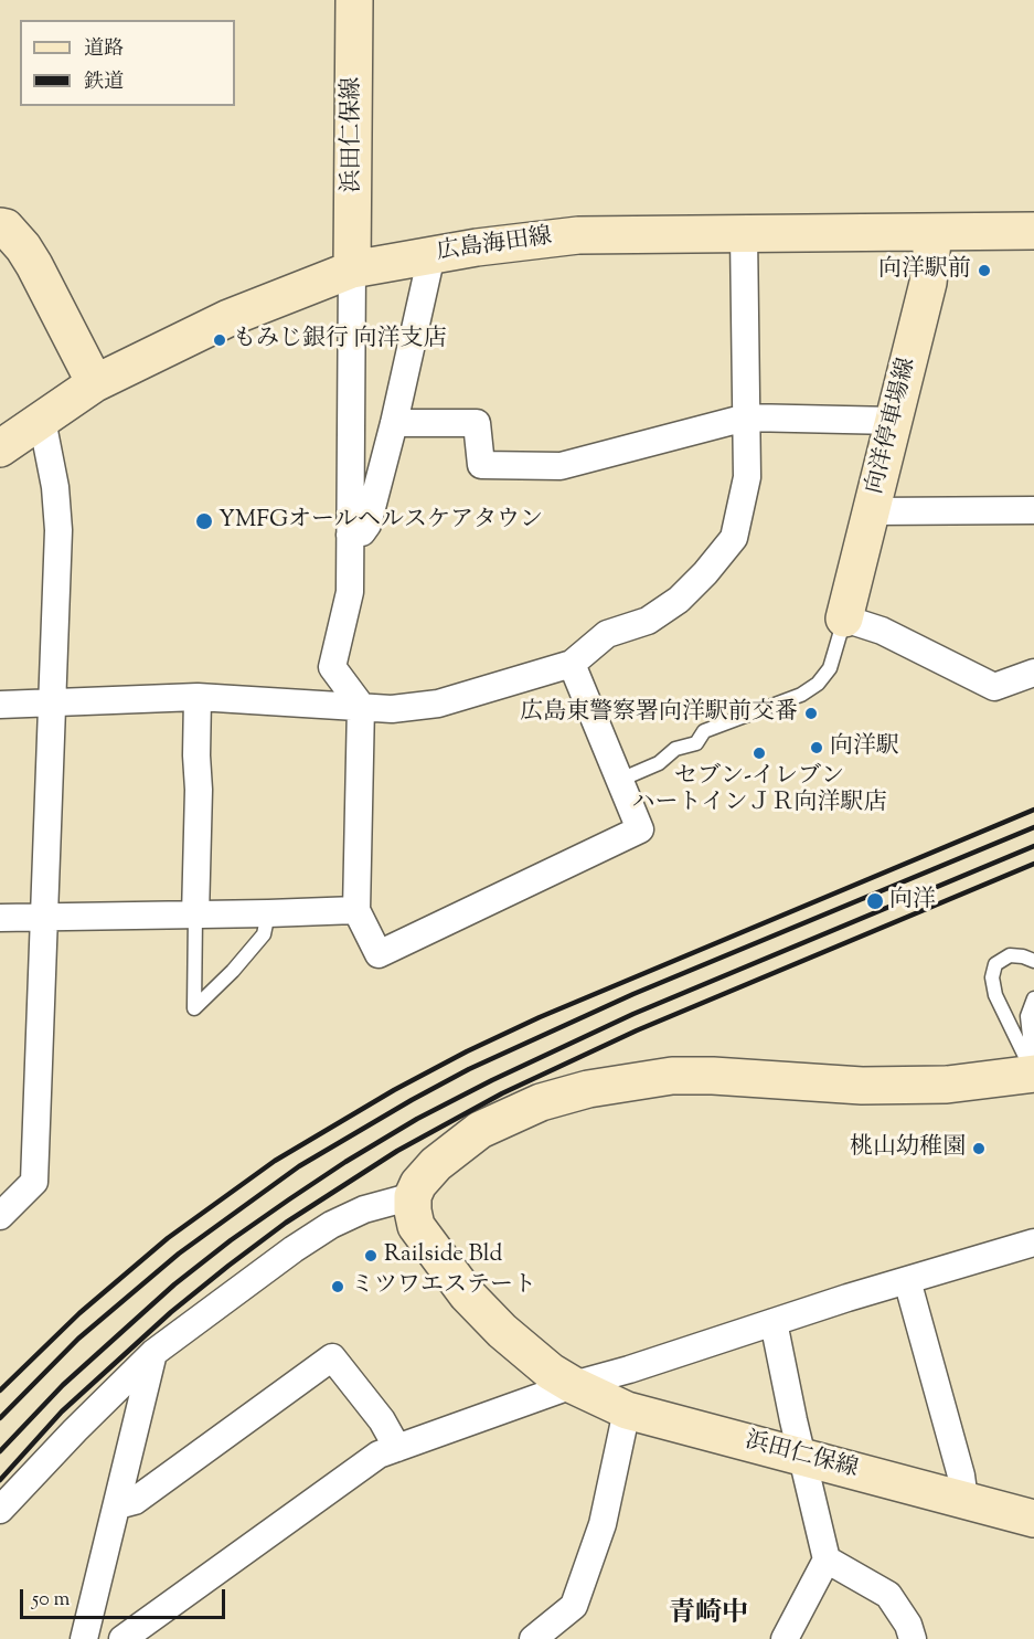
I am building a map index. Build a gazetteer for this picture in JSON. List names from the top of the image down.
{
  "streets": {
    "main road": ["浜田仁保線", "広島海田線", "向洋停車場線"]
  },
  "crossings": [
    ["浜田仁保線", "広島海田線"],
    ["広島海田線", "向洋停車場線"]
  ],
  "districts": ["青崎中"],
  "places": [
    "向洋駅前",
    "もみじ銀行 向洋支店",
    "YMFGオールヘルスケアタウン",
    "広島東警察署向洋駅前交番",
    "向洋駅",
    "セブン-イレブン ハートインＪＲ向洋駅店",
    "向洋",
    "桃山幼稚園",
    "Railside Bld",
    "ミツワエステート"
  ],
  "legend": ["道路", "鉄道"],
  "scale_bar": "50 m"
}
